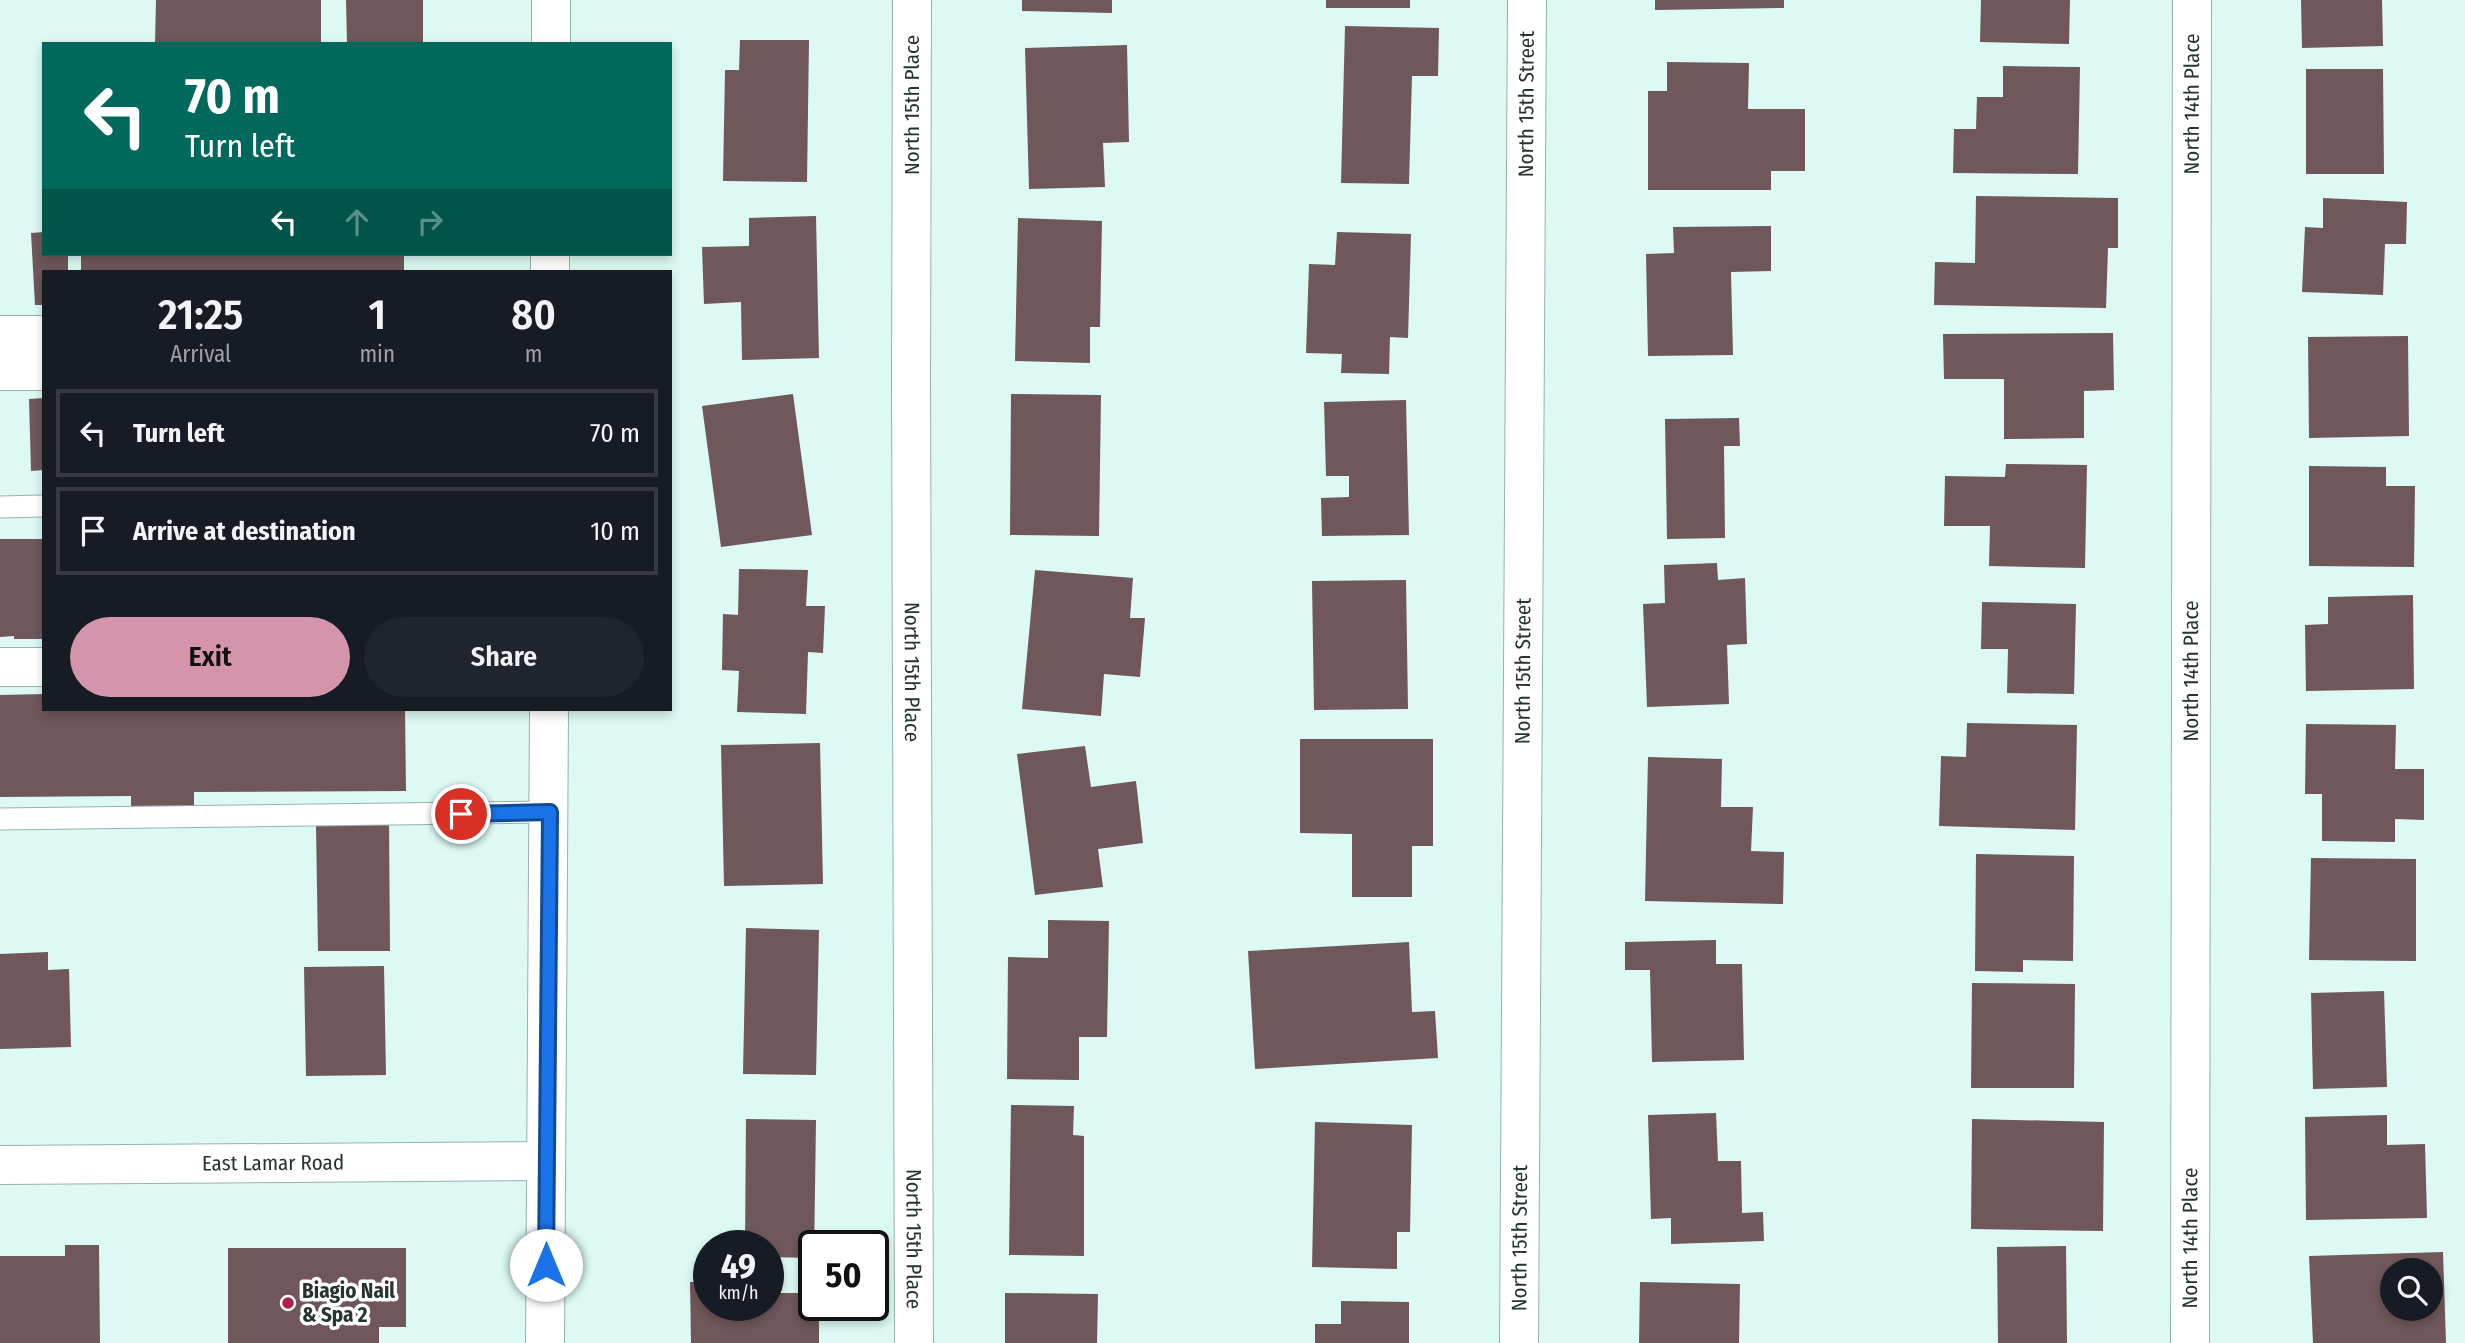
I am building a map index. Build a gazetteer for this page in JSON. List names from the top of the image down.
{
  "streets": {
    "street": [
      "North 15th Place",
      "North 15th Street",
      "North 14th Place",
      "East Lamar Road"
    ]
  },
  "places": ["Biagio Nail & Spa 2"],
  "page": {
    "turn": ["70 m", "Turn left"],
    "eta": [
      "21:25",
      "Arrival",
      "1",
      "min",
      "80",
      "m"
    ],
    "list": [
      {
        "name": "Turn left",
        "value": "70 m"
      },
      {
        "name": "Arrive at destination",
        "value": "10 m"
      }
    ],
    "buttons": ["Exit", "Share"],
    "speed": "49 km/h",
    "limit": "50"
  }
}
